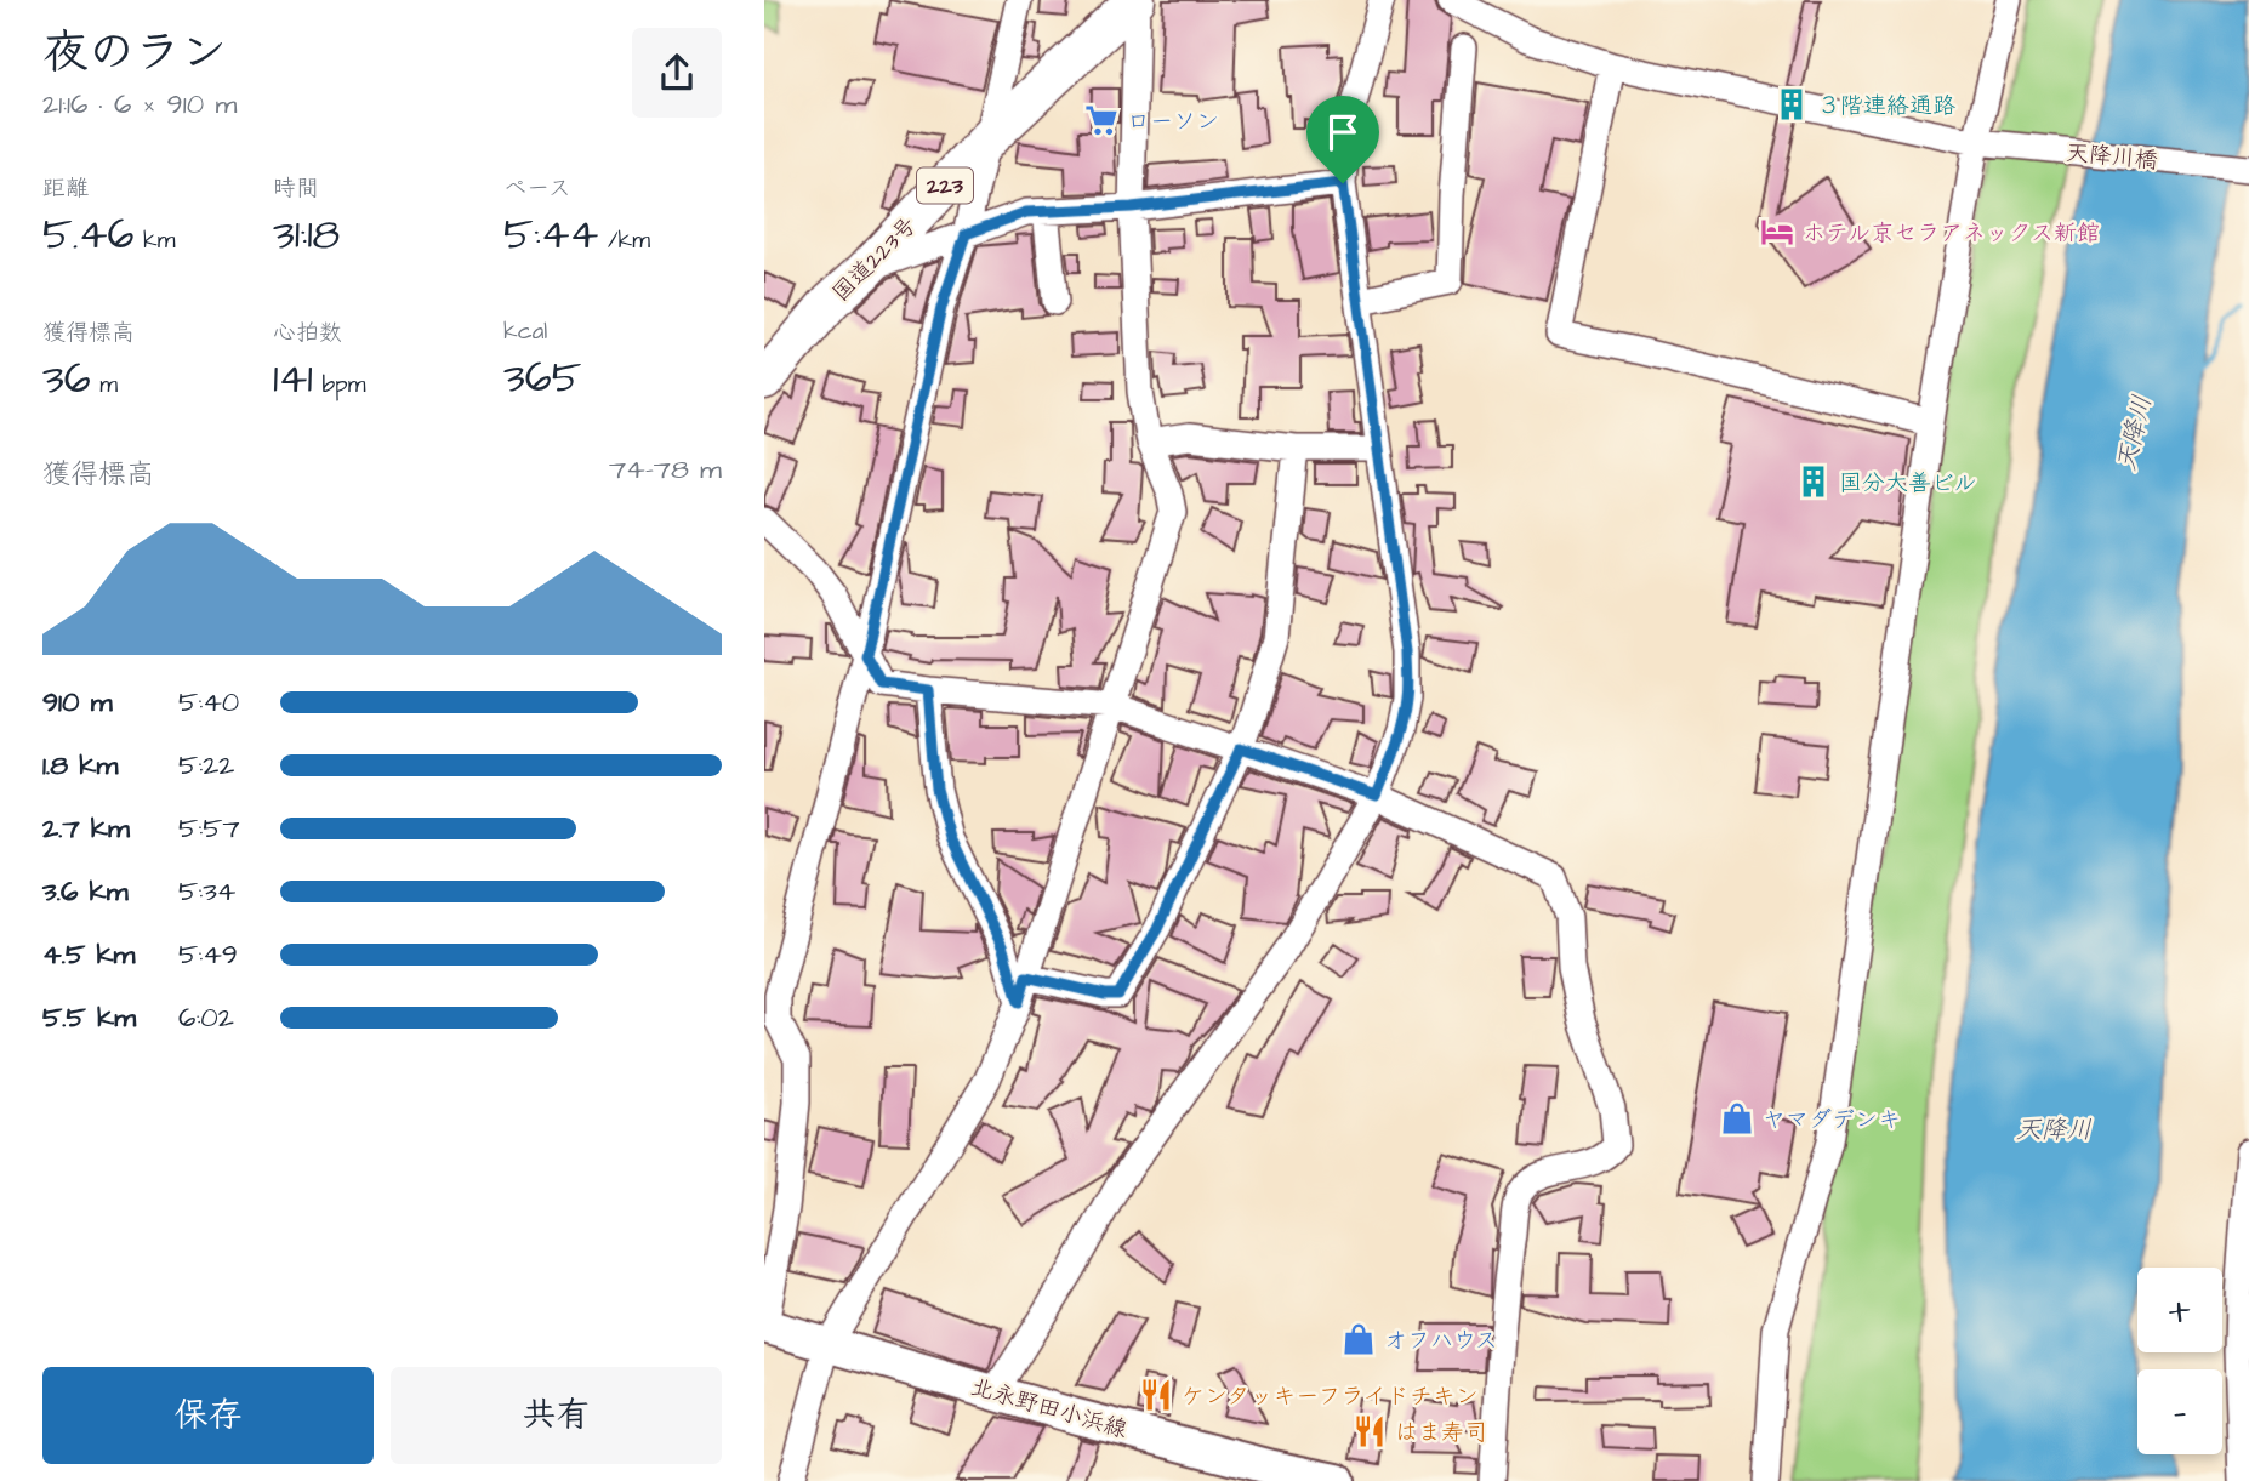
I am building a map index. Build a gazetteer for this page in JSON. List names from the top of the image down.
{
  "streets": {
    "highway": ["223", "国道223号"],
    "main road": ["北永野田小浜線"],
    "street": ["天降川橋"]
  },
  "water": ["天降川"],
  "places": {
    "building": ["３階連絡通路", "国分大善ビル"],
    "supermarket": ["ローソン"],
    "hotel": ["ホテル京セラアネックス新館"],
    "shop": ["ヤマダデンキ", "オフハウス"],
    "restaurant": ["ケンタッキーフライドチキン", "はま寿司"]
  },
  "page": {
    "heading": ["夜のラン", "21:16 · 6 × 910 m"],
    "stats": [
      ["距離", "5.46 km"],
      ["時間", "31:18"],
      ["ペース", "5:44 /km"],
      ["獲得標高", "36 m"],
      ["心拍数", "141 bpm"],
      ["kcal", "365"]
    ],
    "chart": ["獲得標高", "74–78 m"],
    "list": [
      {
        "name": "910 m",
        "note": "5:40"
      },
      {
        "name": "1.8 km",
        "note": "5:22"
      },
      {
        "name": "2.7 km",
        "note": "5:57"
      },
      {
        "name": "3.6 km",
        "note": "5:34"
      },
      {
        "name": "4.5 km",
        "note": "5:49"
      },
      {
        "name": "5.5 km",
        "note": "6:02"
      }
    ],
    "map_buttons": ["+", "−"],
    "buttons": ["保存", "共有"]
  }
}
